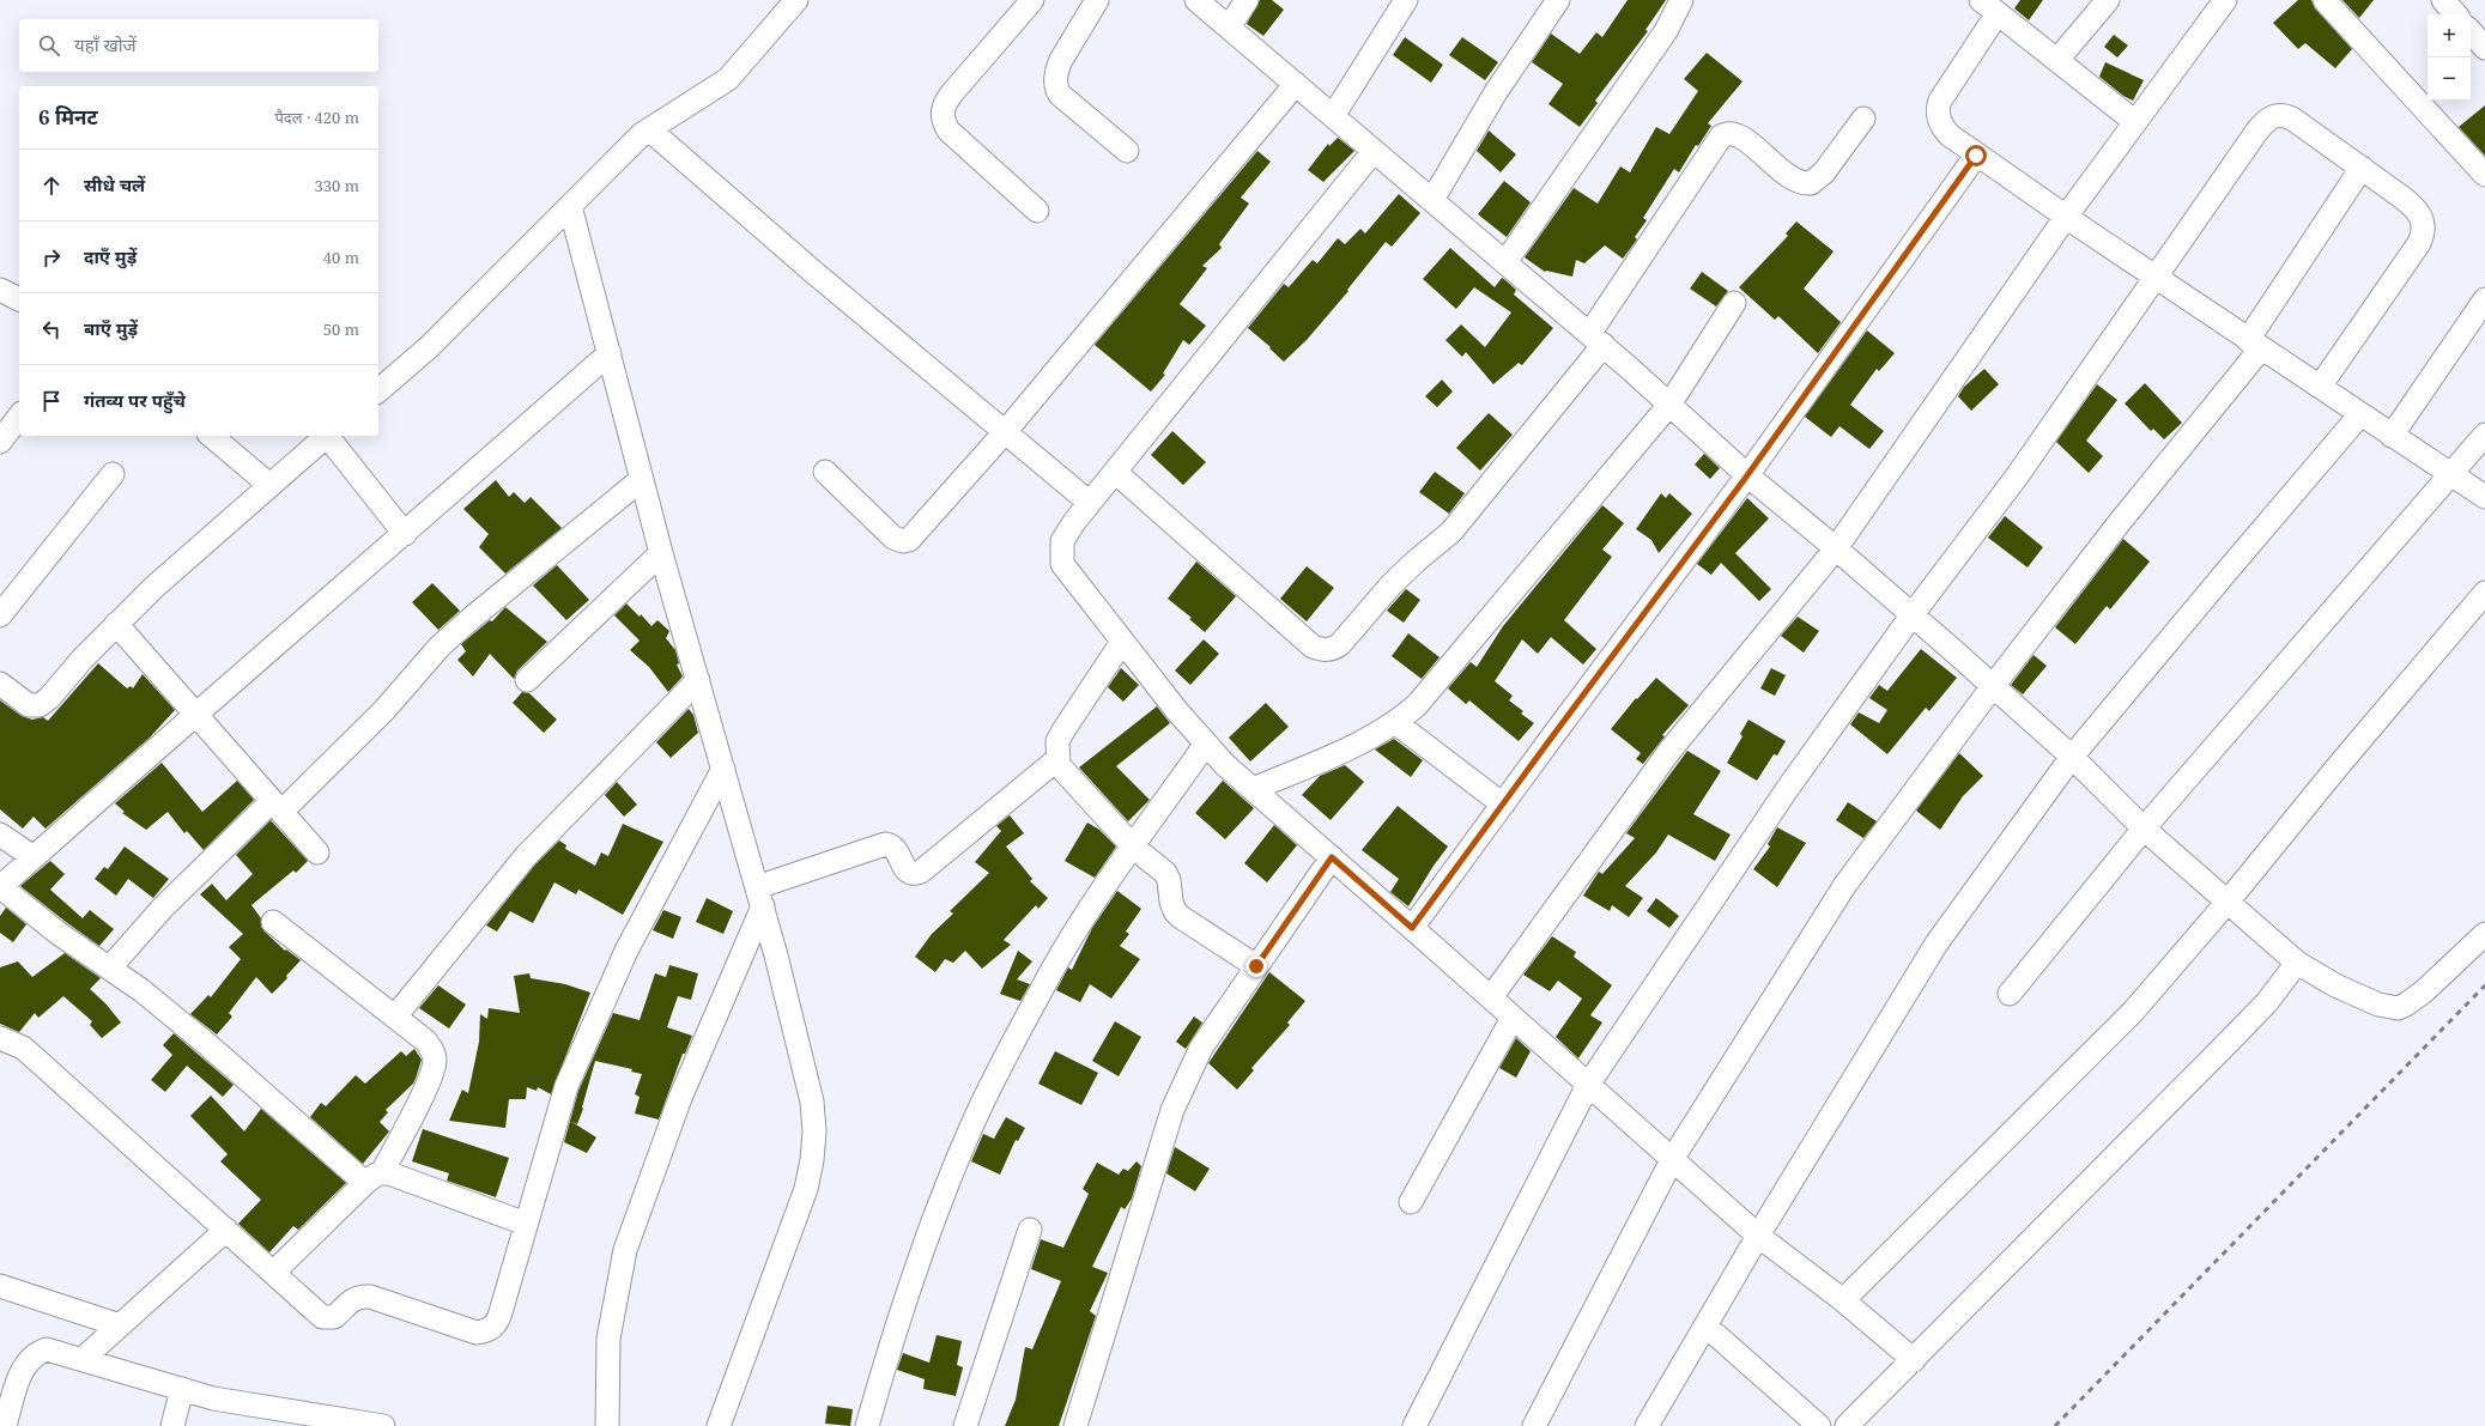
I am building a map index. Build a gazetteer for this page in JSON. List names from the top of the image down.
{
  "page": {
    "map_buttons": ["+", "−"],
    "search": "यहाँ खोजें",
    "heading": ["6 मिनट", "पैदल · 420 m"],
    "list": [
      ["सीधे चलें", "330 m"],
      ["दाएँ मुड़ें", "40 m"],
      ["बाएँ मुड़ें", "50 m"],
      "गंतव्य पर पहुँचे"
    ]
  }
}
